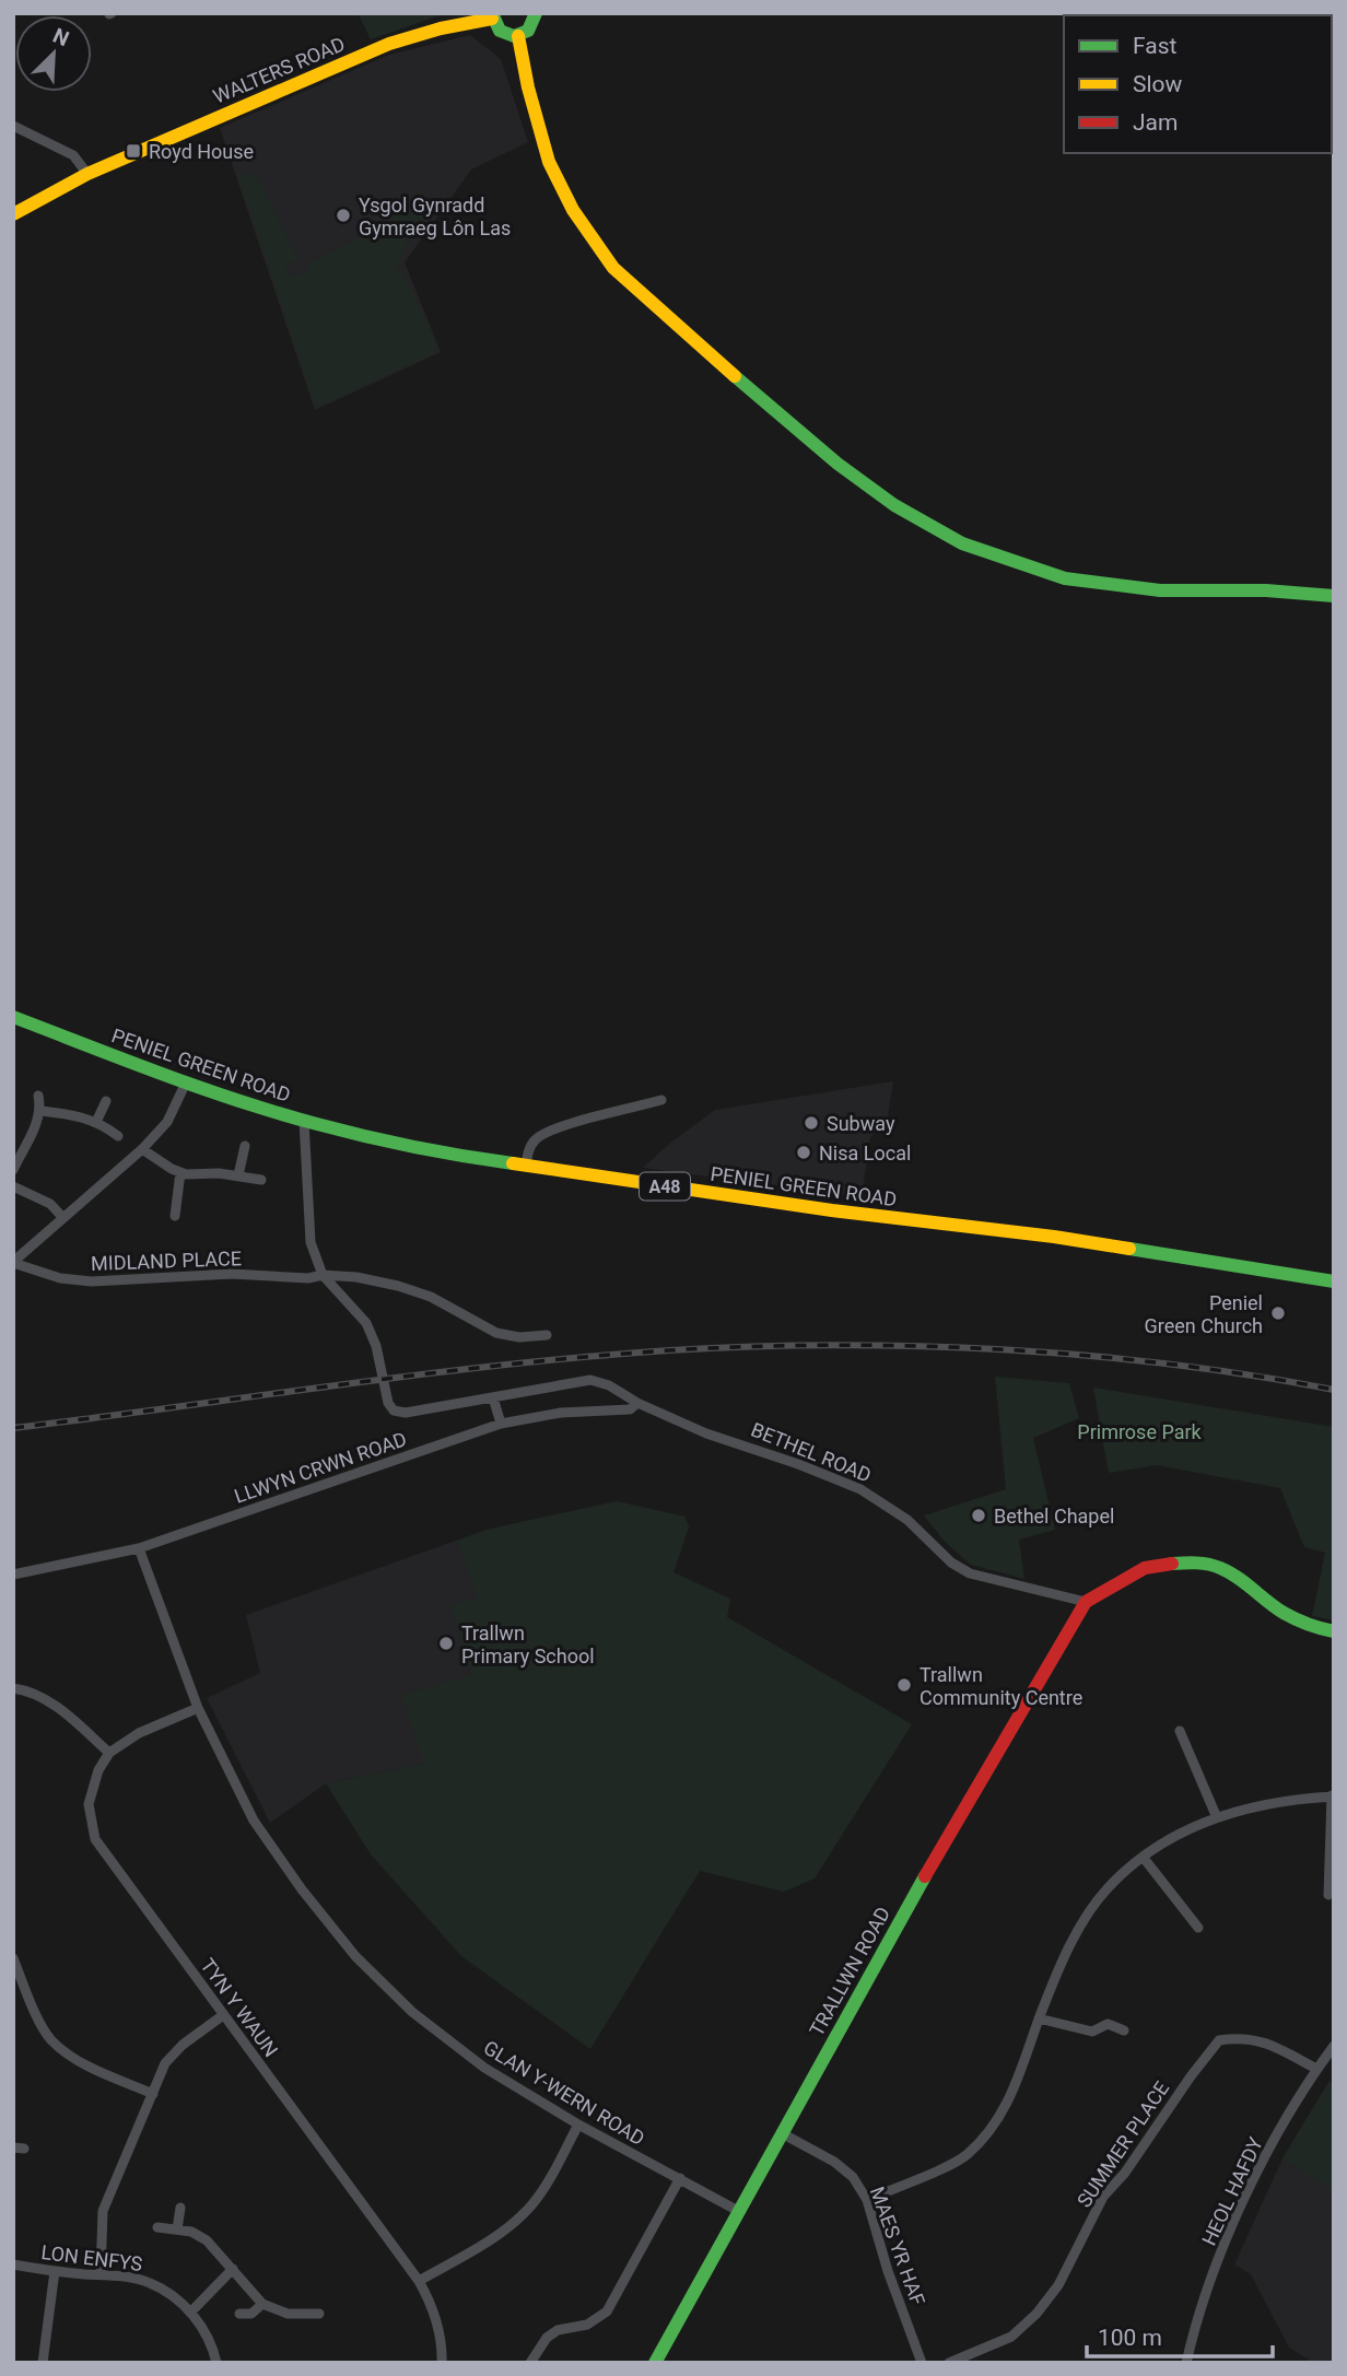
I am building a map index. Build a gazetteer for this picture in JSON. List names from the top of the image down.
{
  "streets": {
    "main road": [
      "WALTERS ROAD",
      "PENIEL GREEN ROAD",
      "A48",
      "TRALLWN ROAD"
    ],
    "street": [
      "MIDLAND PLACE",
      "BETHEL ROAD",
      "LLWYN CRWN ROAD",
      "TYN Y WAUN",
      "GLAN Y-WERN ROAD",
      "SUMMER PLACE",
      "HEOL HAFDY",
      "MAES YR HAF",
      "LON ENFYS"
    ]
  },
  "crossings": [
    ["MIDLAND PLACE", "BETHEL ROAD"],
    ["BETHEL ROAD", "LLWYN CRWN ROAD"],
    ["BETHEL ROAD", "TRALLWN ROAD"],
    ["LLWYN CRWN ROAD", "GLAN Y-WERN ROAD"],
    ["TRALLWN ROAD", "GLAN Y-WERN ROAD"],
    ["TRALLWN ROAD", "MAES YR HAF"],
    ["SUMMER PLACE", "HEOL HAFDY"]
  ],
  "parks": ["Primrose Park"],
  "places": {
    "transit": ["Royd House"],
    "other": [
      "Ysgol Gynradd Gymraeg Lôn Las",
      "Subway",
      "Nisa Local",
      "Peniel Green Church",
      "Bethel Chapel",
      "Trallwn Primary School",
      "Trallwn Community Centre"
    ]
  },
  "legend": ["Fast", "Slow", "Jam"],
  "scale_bar": "100 m",
  "north": "top right"
}
